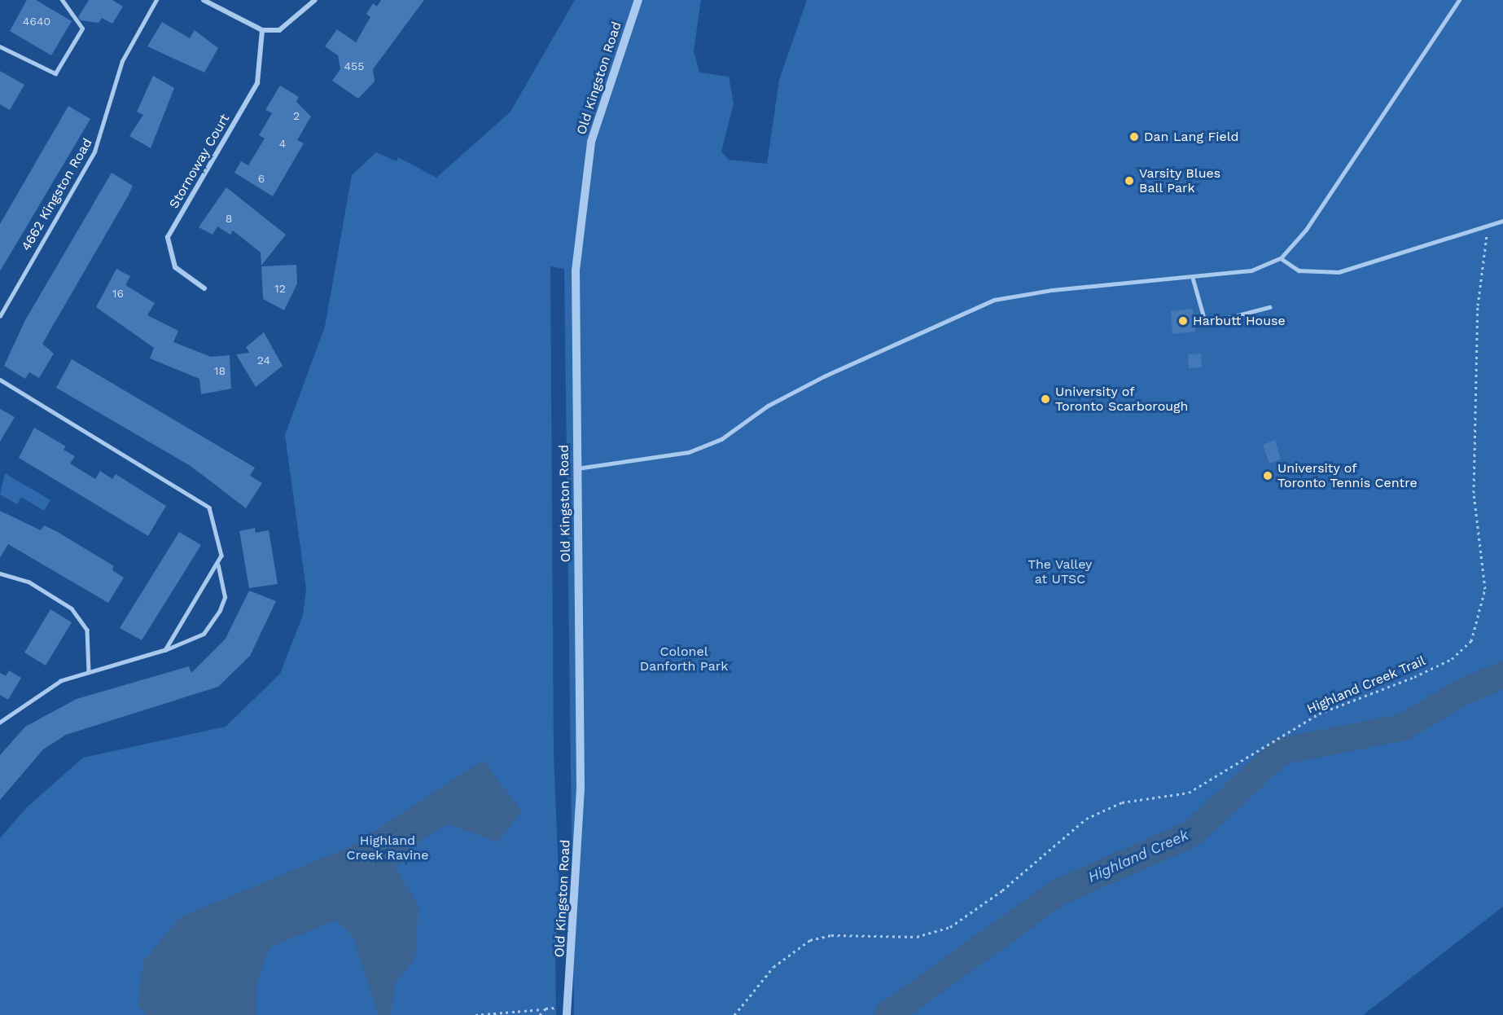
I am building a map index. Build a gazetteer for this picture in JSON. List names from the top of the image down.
{
  "streets": {
    "street": ["Old Kingston Road", "Stornoway Court"],
    "lane": ["4662 Kingston Road"],
    "path": ["Highland Creek Trail"]
  },
  "water": ["Highland Creek"],
  "parks": ["The Valley at UTSC", "Colonel Danforth Park", "Highland Creek Ravine"],
  "places": [
    "Dan Lang Field",
    "Varsity Blues Ball Park",
    "Harbutt House",
    "University of Toronto Scarborough",
    "University of Toronto Tennis Centre"
  ],
  "house_numbers": [
    "4640",
    "455",
    "2",
    "4",
    "6",
    "8",
    "12",
    "16",
    "24",
    "18"
  ]
}
